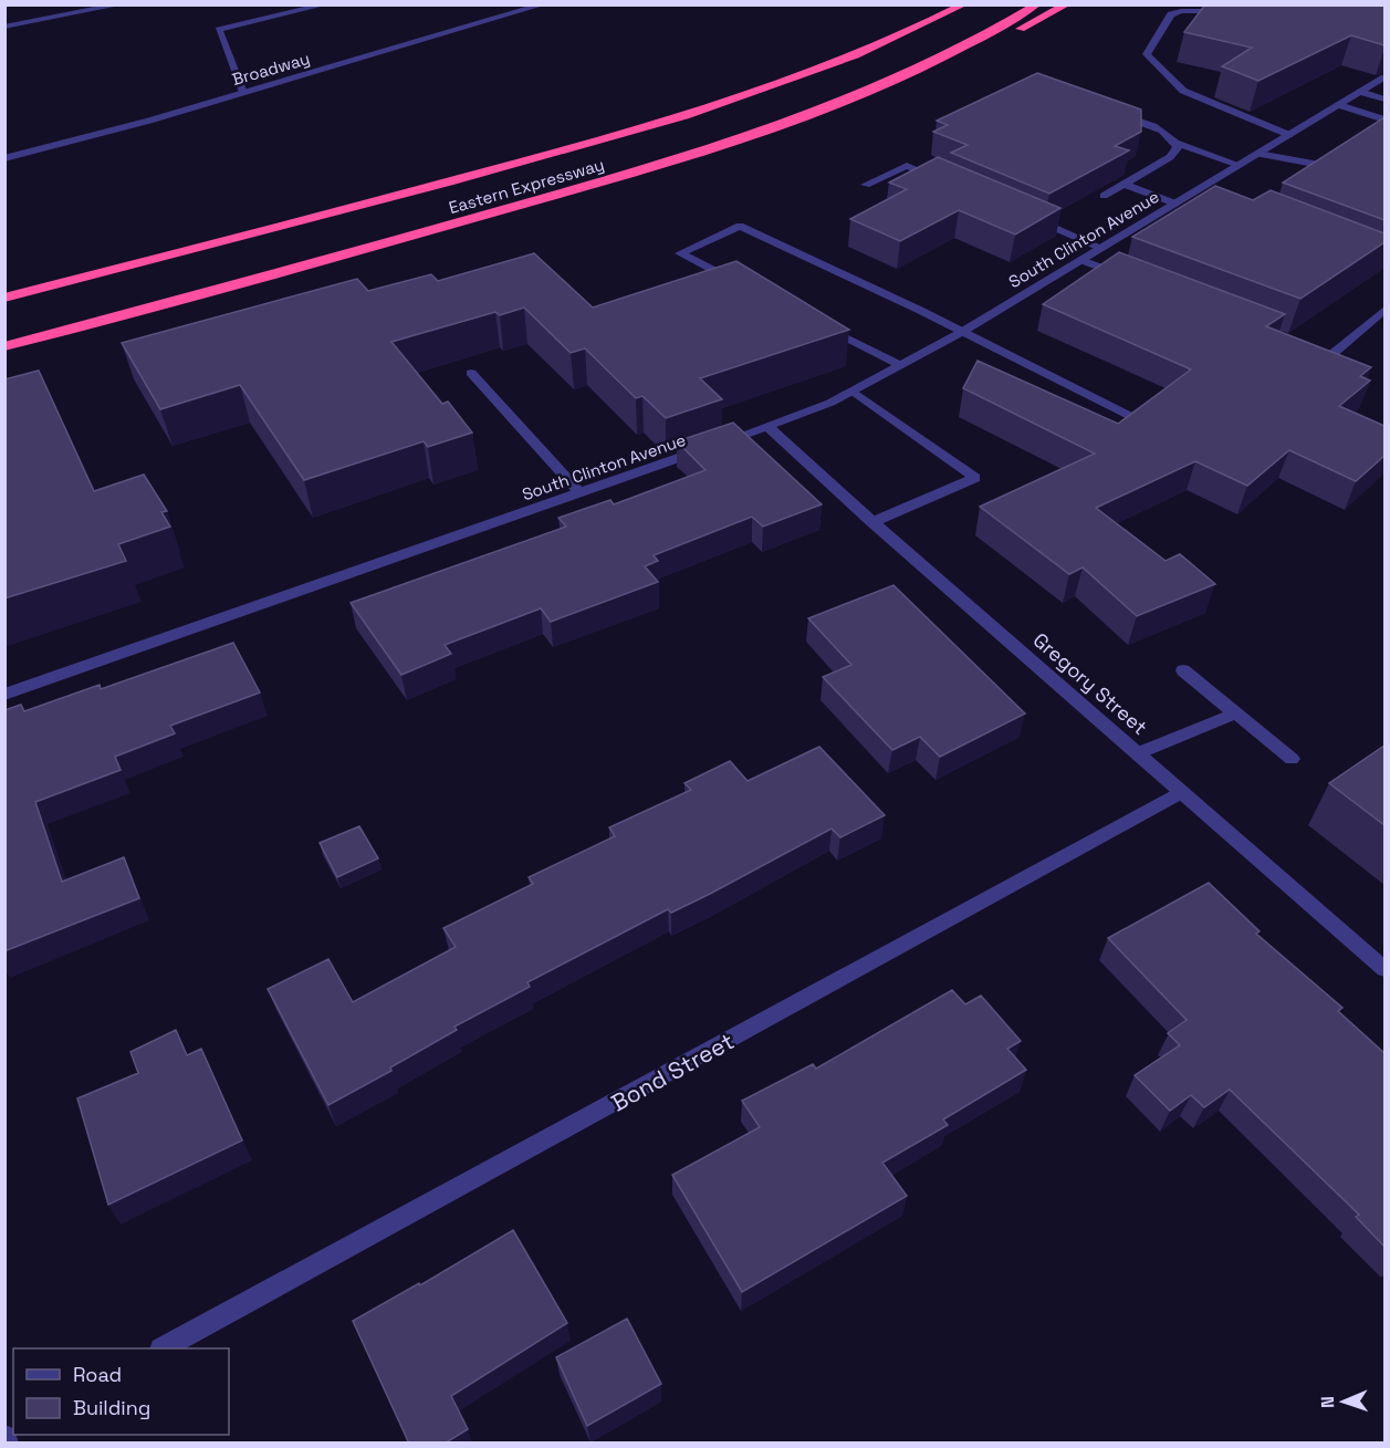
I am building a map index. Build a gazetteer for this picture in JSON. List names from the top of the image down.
{
  "streets": {
    "highway": ["Eastern Expressway"],
    "street": [
      "Broadway",
      "South Clinton Avenue",
      "Gregory Street",
      "Bond Street"
    ]
  },
  "crossings": [
    ["South Clinton Avenue", "Gregory Street"],
    ["Gregory Street", "Bond Street"]
  ],
  "legend": ["Road", "Building"],
  "north": "left"
}
